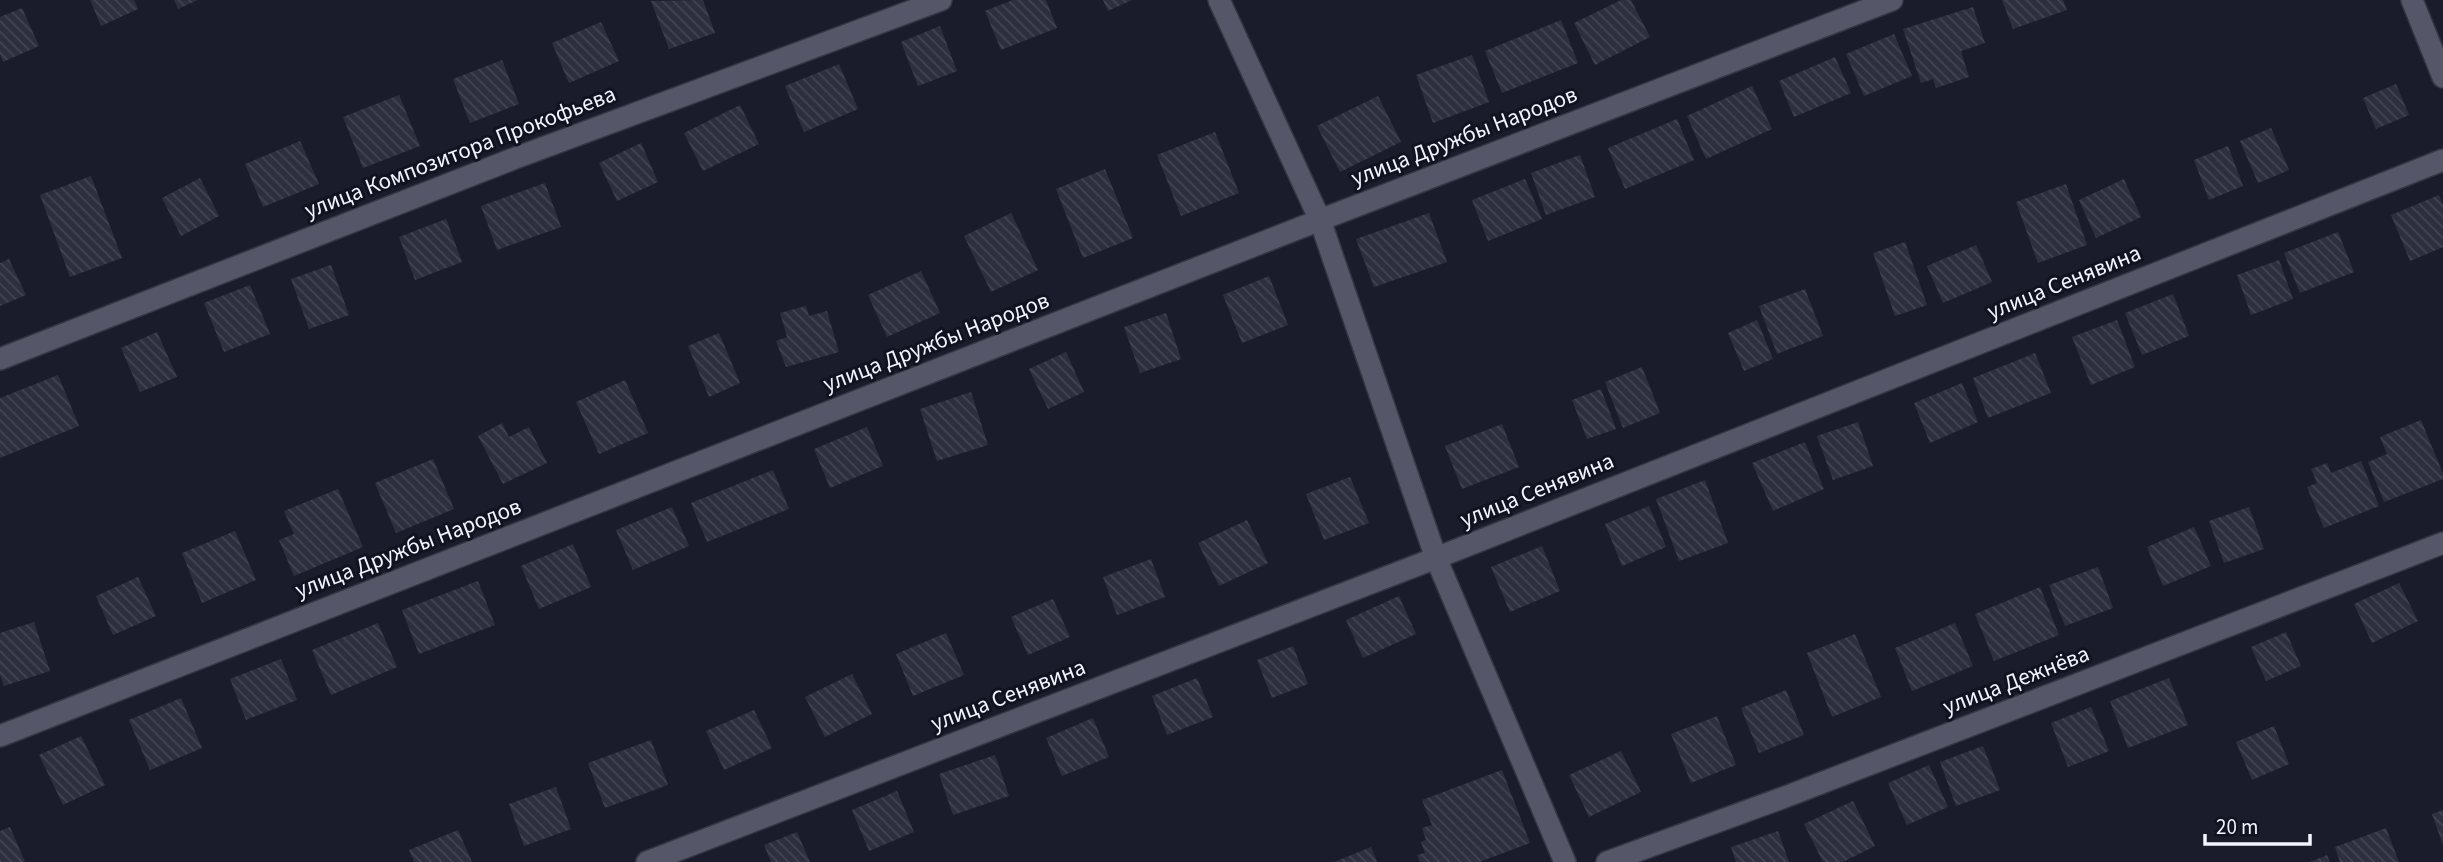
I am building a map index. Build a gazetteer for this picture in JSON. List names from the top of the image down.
{
  "streets": {
    "street": [
      "улица Дружбы Народов",
      "улица Композитора Прокофьева",
      "улица Сенявина",
      "улица Дежнёва"
    ]
  },
  "scale_bar": "20 m"
}
